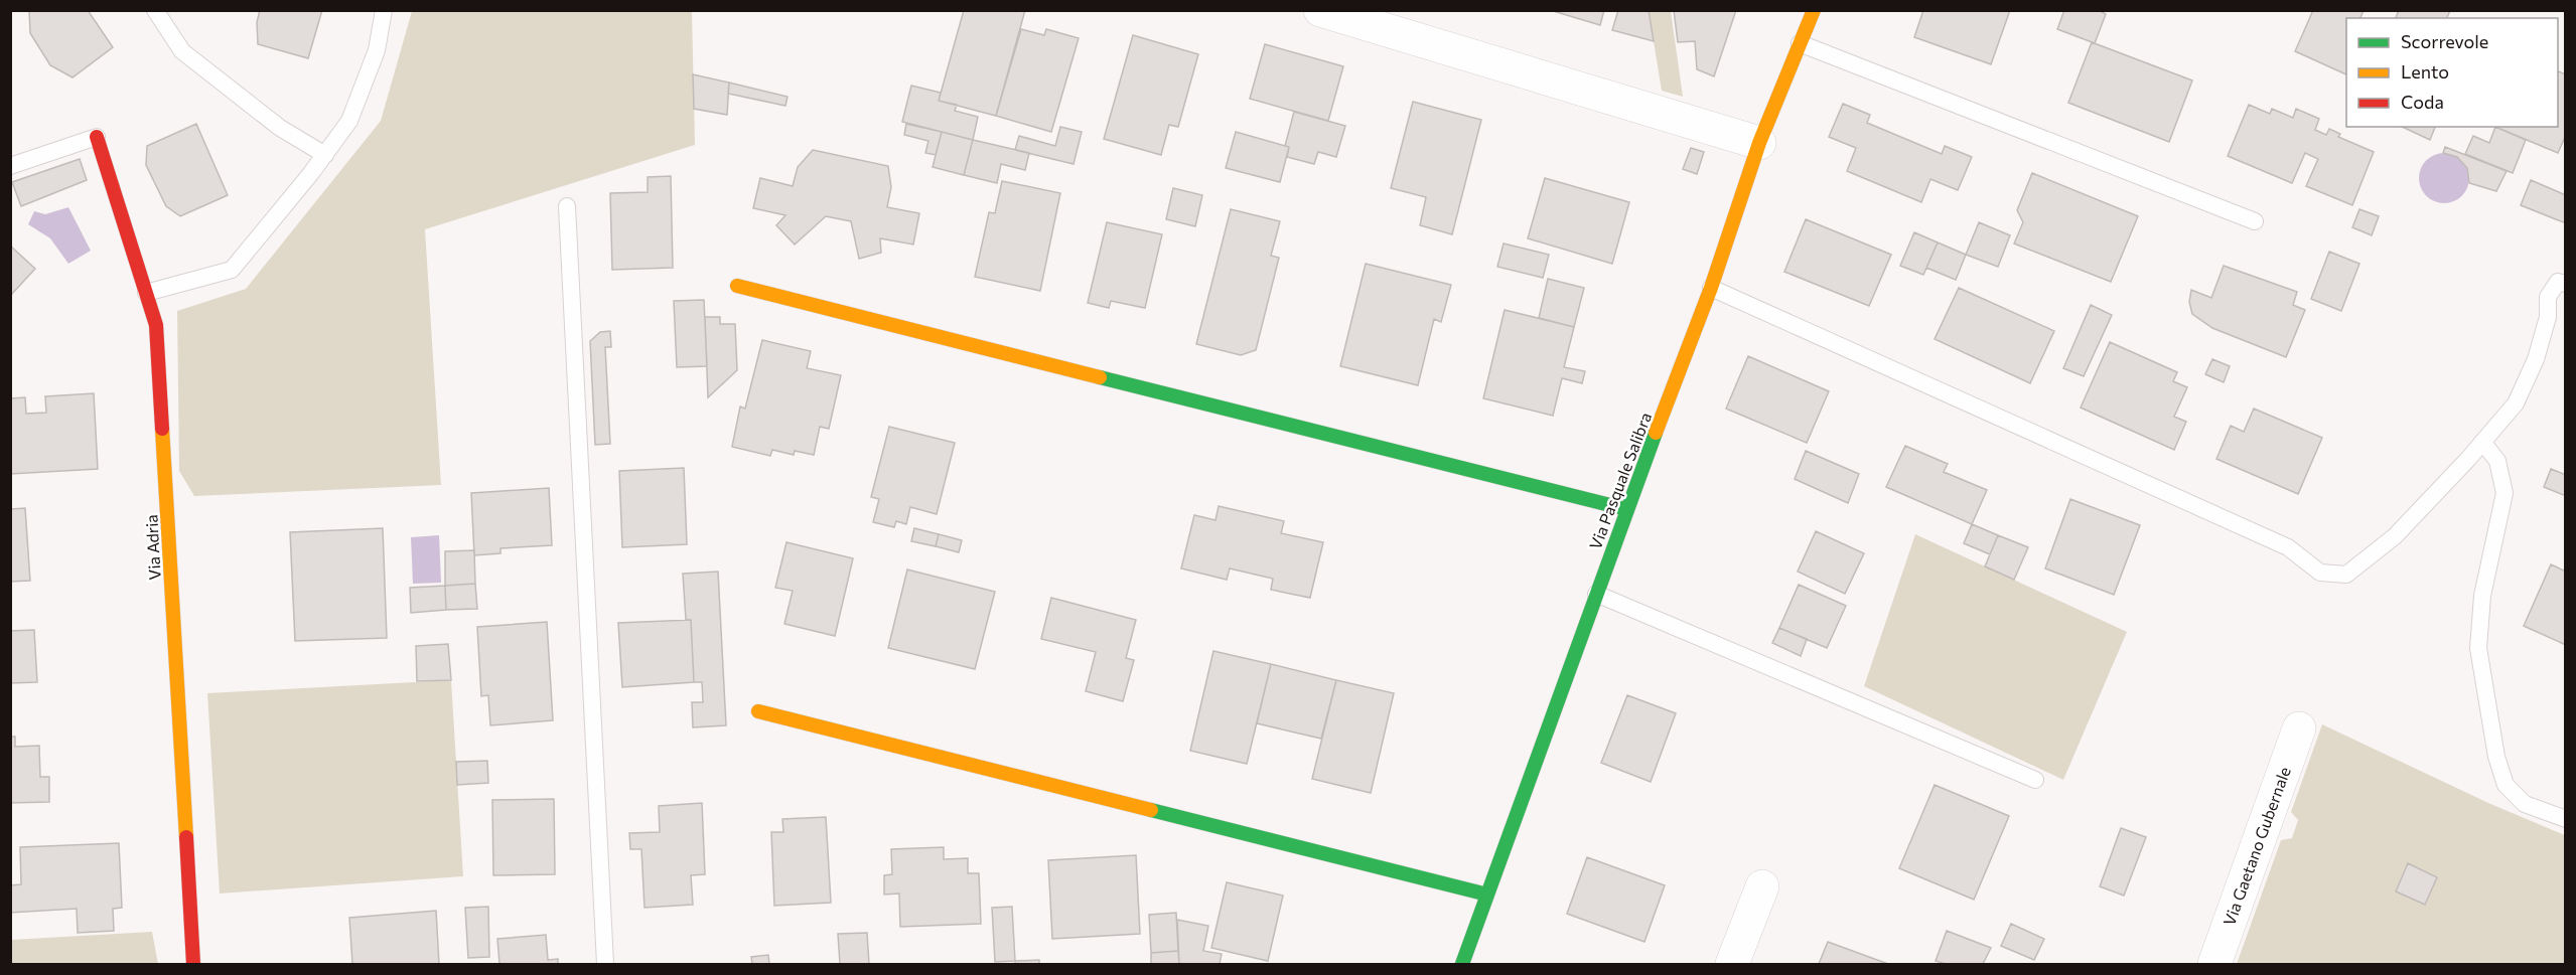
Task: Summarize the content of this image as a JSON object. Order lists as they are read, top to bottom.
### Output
{
  "streets": {
    "street": ["Via Pasquale Salibra", "Via Adria", "Via Gaetano Gubernale"]
  },
  "legend": ["Scorrevole", "Lento", "Coda"]
}
